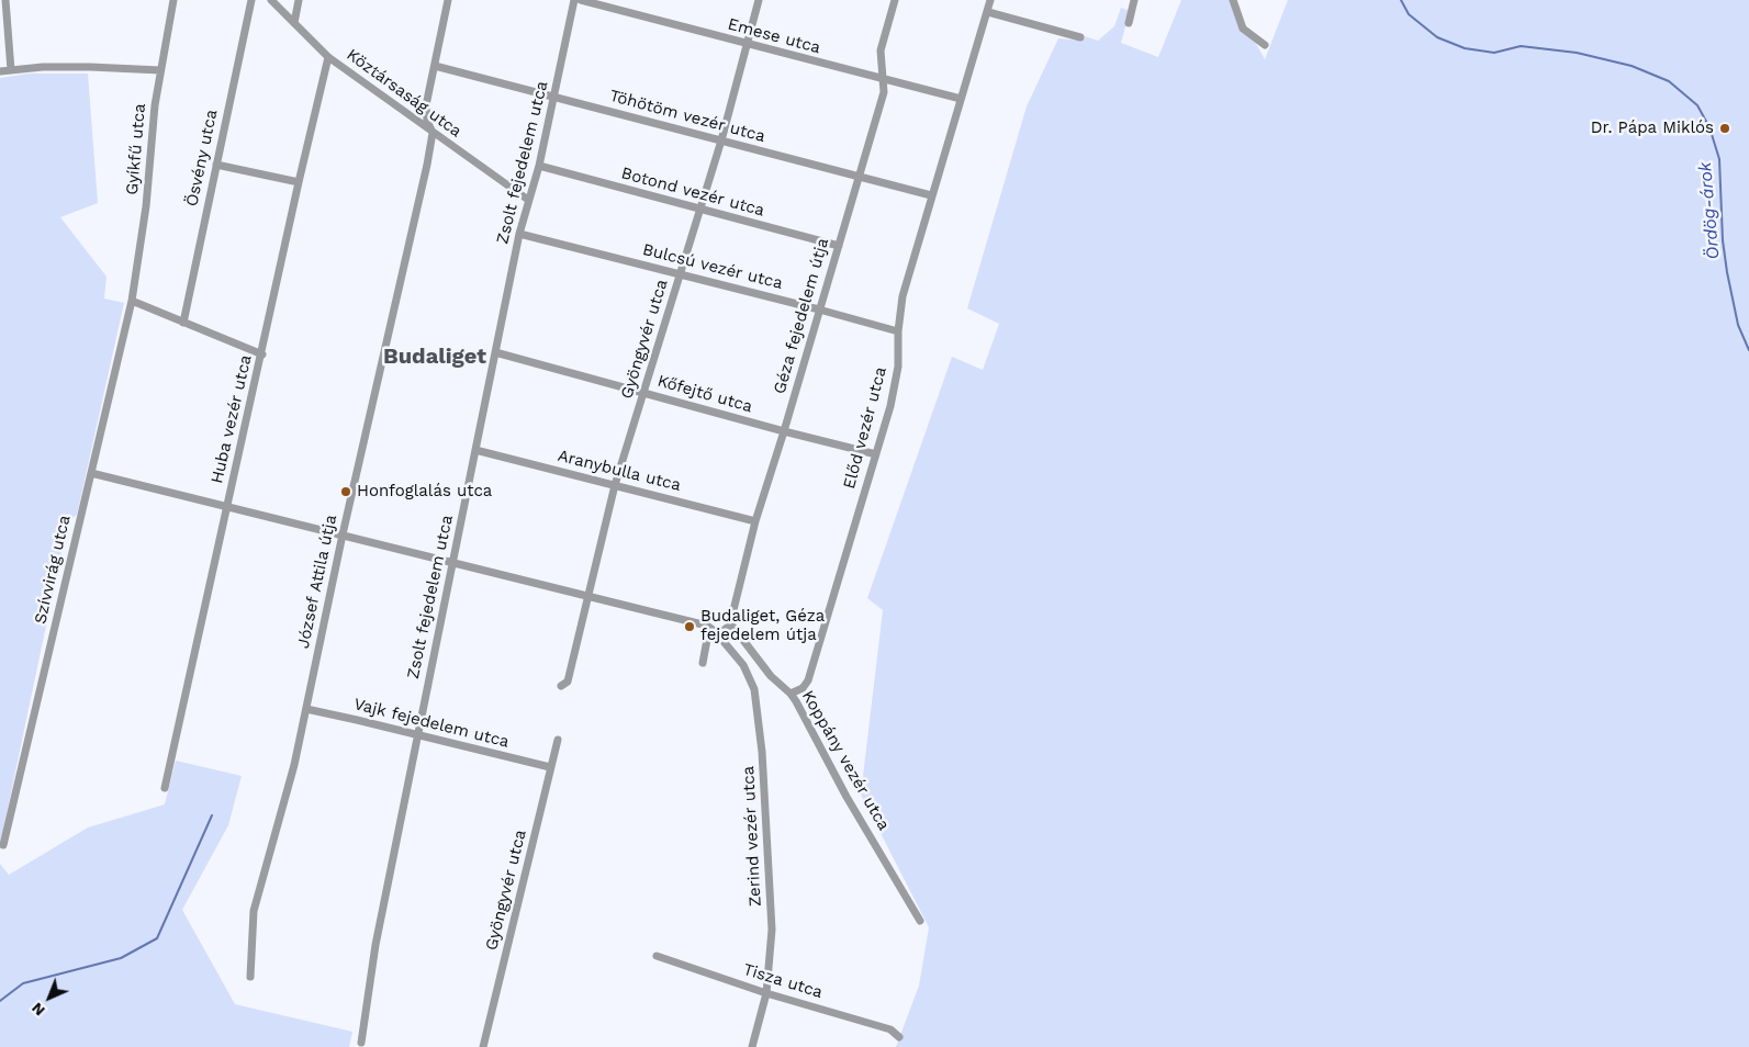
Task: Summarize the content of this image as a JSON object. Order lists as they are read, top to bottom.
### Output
{
  "streets": {
    "street": [
      "Emese utca",
      "Köztársaság utca",
      "Töhötöm vezér utca",
      "Gyíkfű utca",
      "Ösvény utca",
      "Zsolt fejedelem utca",
      "Botond vezér utca",
      "Bulcsú vezér utca",
      "Géza fejedelem útja",
      "Gyöngyvér utca",
      "Kőfejtő utca",
      "Huba vezér utca",
      "Előd vezér utca",
      "Aranybulla utca",
      "Szívvirág utca",
      "József Attila útja",
      "Vajk fejedelem utca",
      "Koppány vezér utca",
      "Zerind vezér utca",
      "Tisza utca"
    ]
  },
  "crossings": [
    ["Emese utca", "Géza fejedelem útja"],
    ["Emese utca", "Gyöngyvér utca"],
    ["Emese utca", "Előd vezér utca"],
    ["Köztársaság utca", "Zsolt fejedelem utca"],
    ["Köztársaság utca", "Huba vezér utca"],
    ["Köztársaság utca", "József Attila útja"],
    ["Töhötöm vezér utca", "Zsolt fejedelem utca"],
    ["Töhötöm vezér utca", "Géza fejedelem útja"],
    ["Töhötöm vezér utca", "Gyöngyvér utca"],
    ["Töhötöm vezér utca", "Előd vezér utca"],
    ["Töhötöm vezér utca", "József Attila útja"],
    ["Gyíkfű utca", "Szívvirág utca"],
    ["Zsolt fejedelem utca", "Botond vezér utca"],
    ["Zsolt fejedelem utca", "Bulcsú vezér utca"],
    ["Zsolt fejedelem utca", "Kőfejtő utca"],
    ["Zsolt fejedelem utca", "Aranybulla utca"],
    ["Zsolt fejedelem utca", "Vajk fejedelem utca"],
    ["Botond vezér utca", "Géza fejedelem útja"],
    ["Botond vezér utca", "Gyöngyvér utca"],
    ["Bulcsú vezér utca", "Géza fejedelem útja"],
    ["Bulcsú vezér utca", "Gyöngyvér utca"],
    ["Bulcsú vezér utca", "Előd vezér utca"],
    ["Géza fejedelem útja", "Kőfejtő utca"],
    ["Géza fejedelem útja", "Aranybulla utca"],
    ["Géza fejedelem útja", "Koppány vezér utca"],
    ["Gyöngyvér utca", "Kőfejtő utca"],
    ["Gyöngyvér utca", "Aranybulla utca"],
    ["Gyöngyvér utca", "Vajk fejedelem utca"],
    ["Kőfejtő utca", "Előd vezér utca"],
    ["Előd vezér utca", "Koppány vezér utca"],
    ["József Attila útja", "Vajk fejedelem utca"],
    ["Zerind vezér utca", "Tisza utca"]
  ],
  "districts": ["Budaliget"],
  "water": ["Ördög-árok"],
  "places": ["Dr. Pápa Miklós", "Honfoglalás utca", "Budaliget, Géza fejedelem útja"],
  "north": "bottom left"
}
